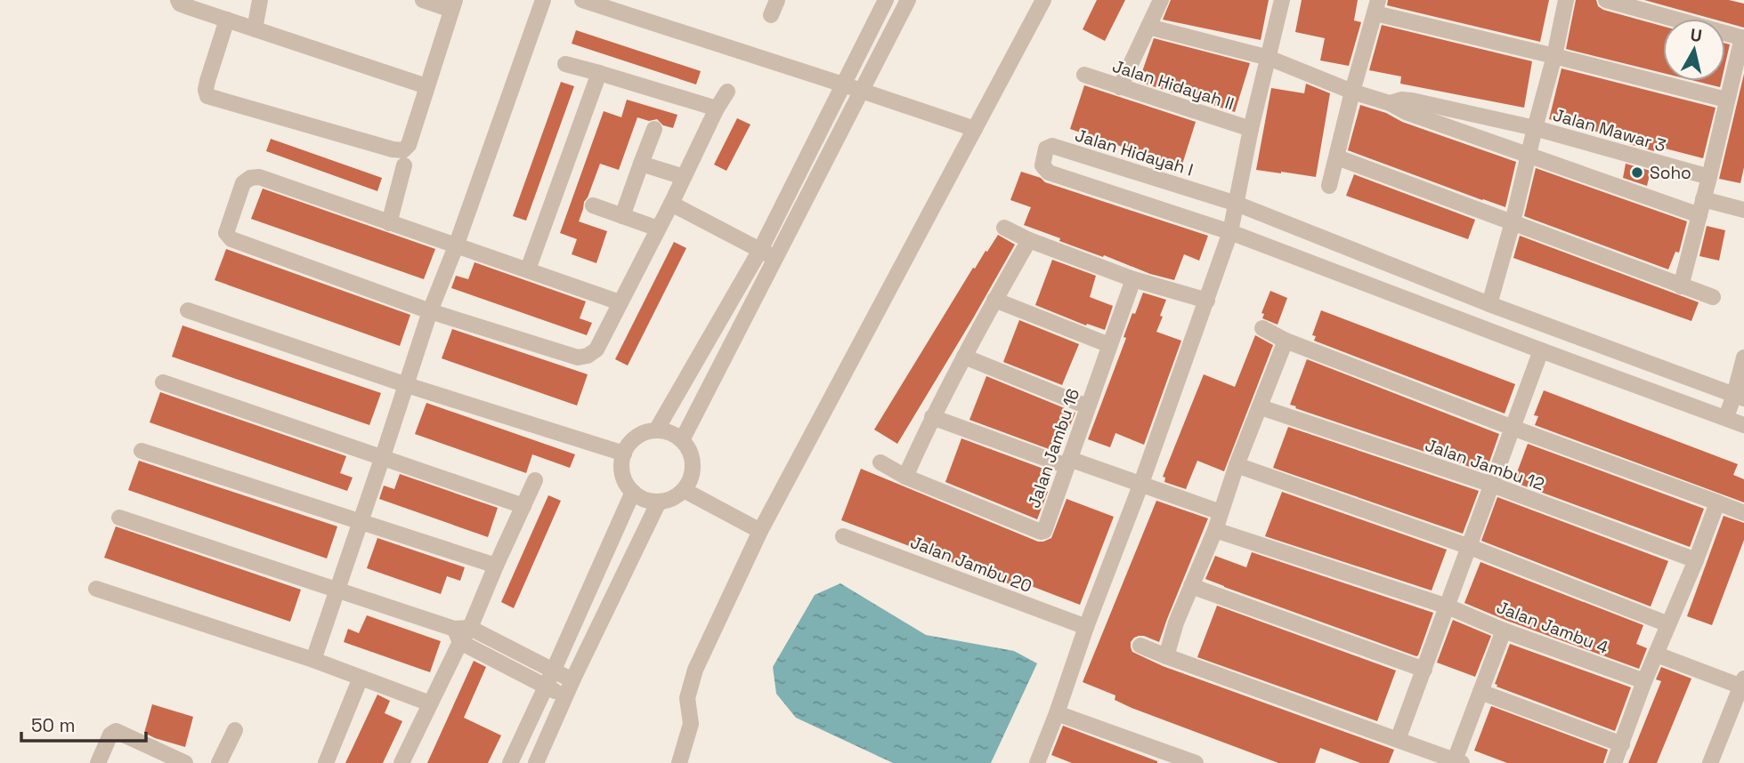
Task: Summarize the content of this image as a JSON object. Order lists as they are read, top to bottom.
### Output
{
  "streets": {
    "street": [
      "Jalan Hidayah II",
      "Jalan Mawar 3",
      "Jalan Hidayah I",
      "Jalan Jambu 16",
      "Jalan Jambu 12",
      "Jalan Jambu 20",
      "Jalan Jambu 4"
    ]
  },
  "places": ["Soho"],
  "scale_bar": "50 m",
  "north": "top"
}
